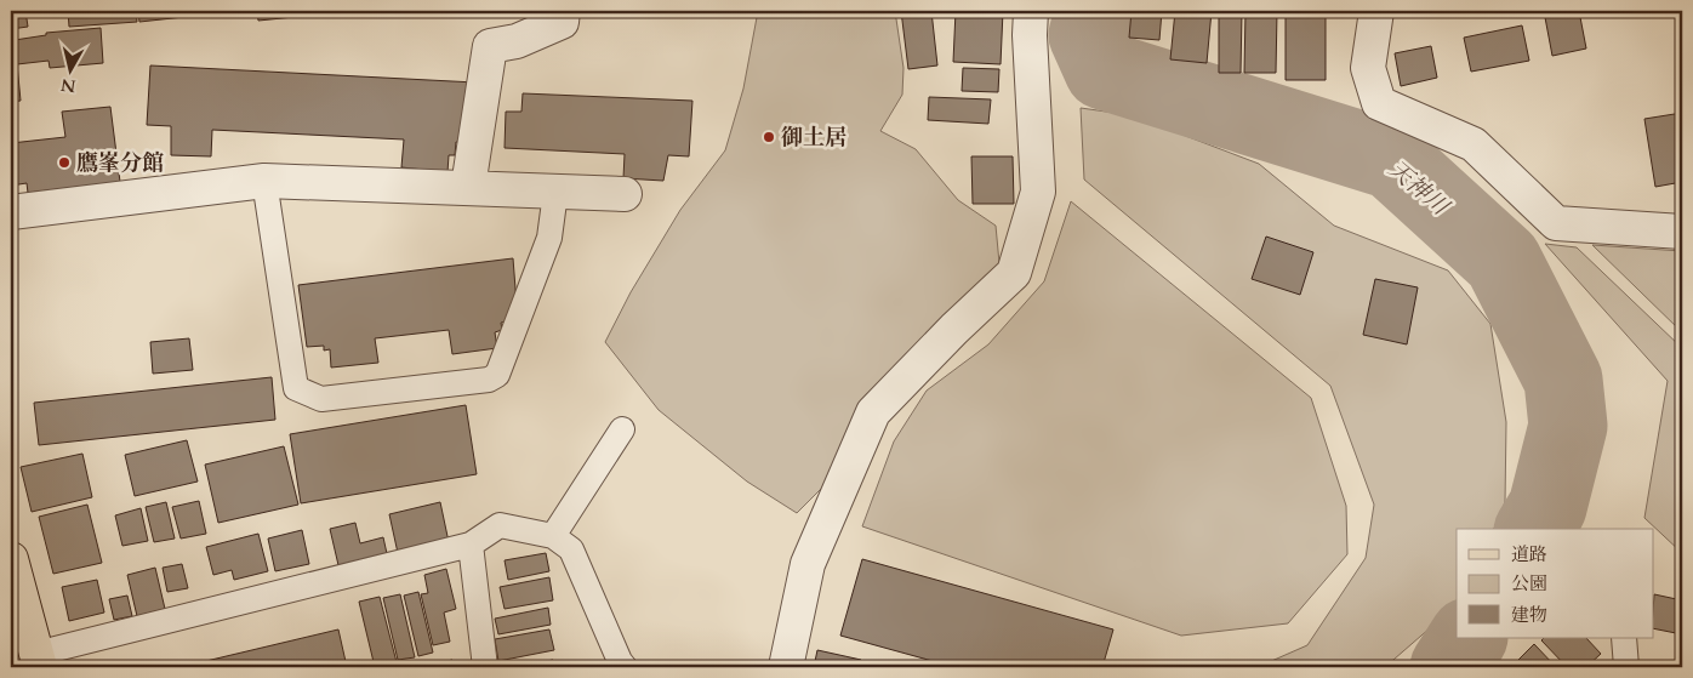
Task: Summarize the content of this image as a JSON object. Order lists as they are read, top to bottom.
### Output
{
  "water": ["天神川"],
  "places": ["御土居", "鷹峯分館"],
  "legend": ["道路", "公園", "建物"],
  "north": "bottom"
}
